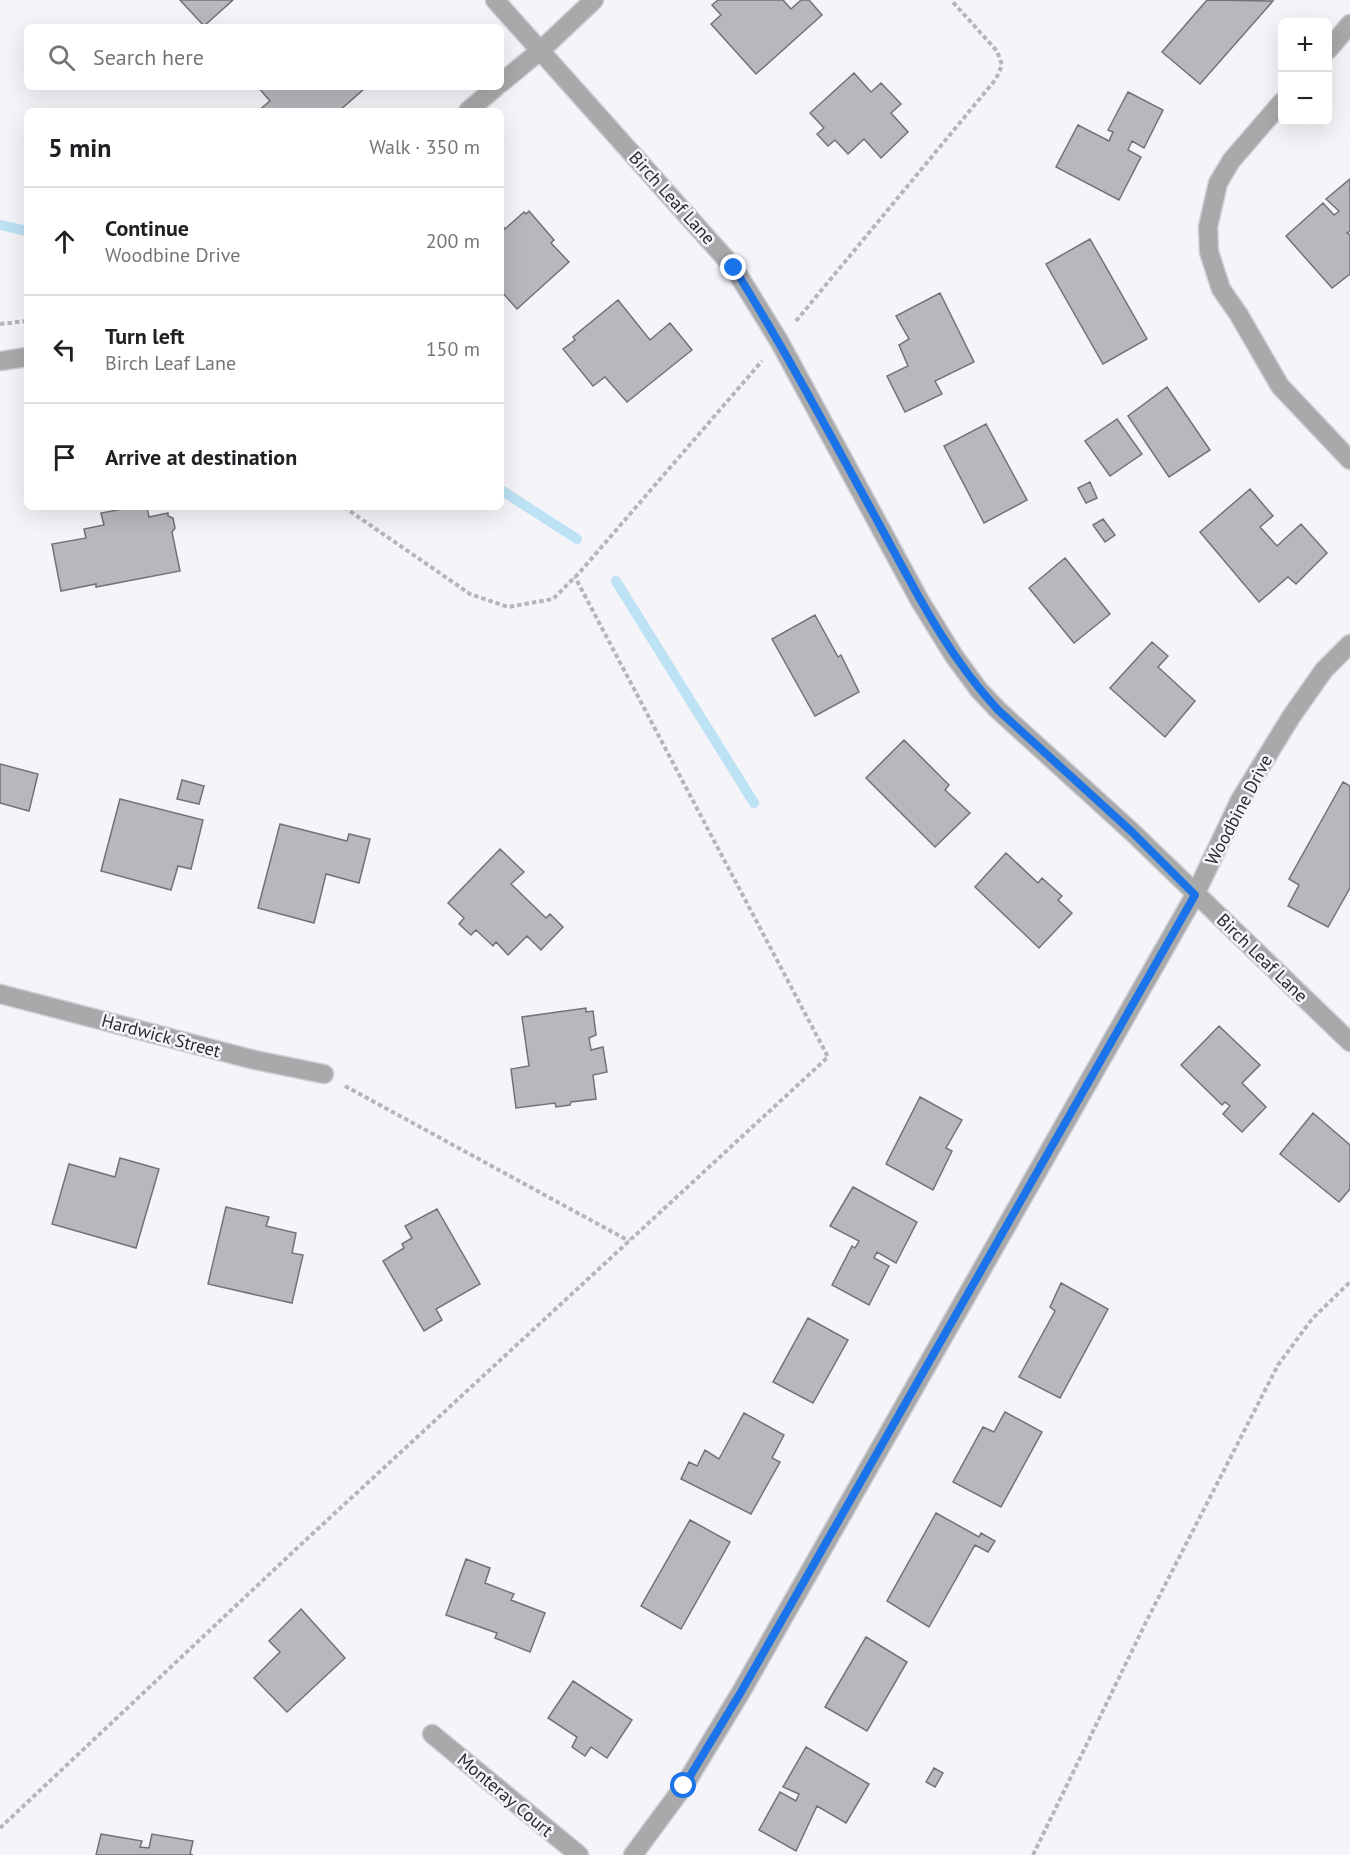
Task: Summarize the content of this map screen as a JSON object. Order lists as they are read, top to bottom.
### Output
{
  "streets": {
    "street": [
      "Birch Leaf Lane",
      "Woodbine Drive",
      "Hardwick Street",
      "Monteray Court"
    ]
  },
  "crossings": [
    ["Birch Leaf Lane", "Woodbine Drive"]
  ],
  "page": {
    "map_buttons": ["+", "−"],
    "search": "Search here",
    "heading": ["5 min", "Walk · 350 m"],
    "list": [
      ["Continue", "Woodbine Drive", "200 m"],
      ["Turn left", "Birch Leaf Lane", "150 m"],
      "Arrive at destination"
    ]
  }
}
